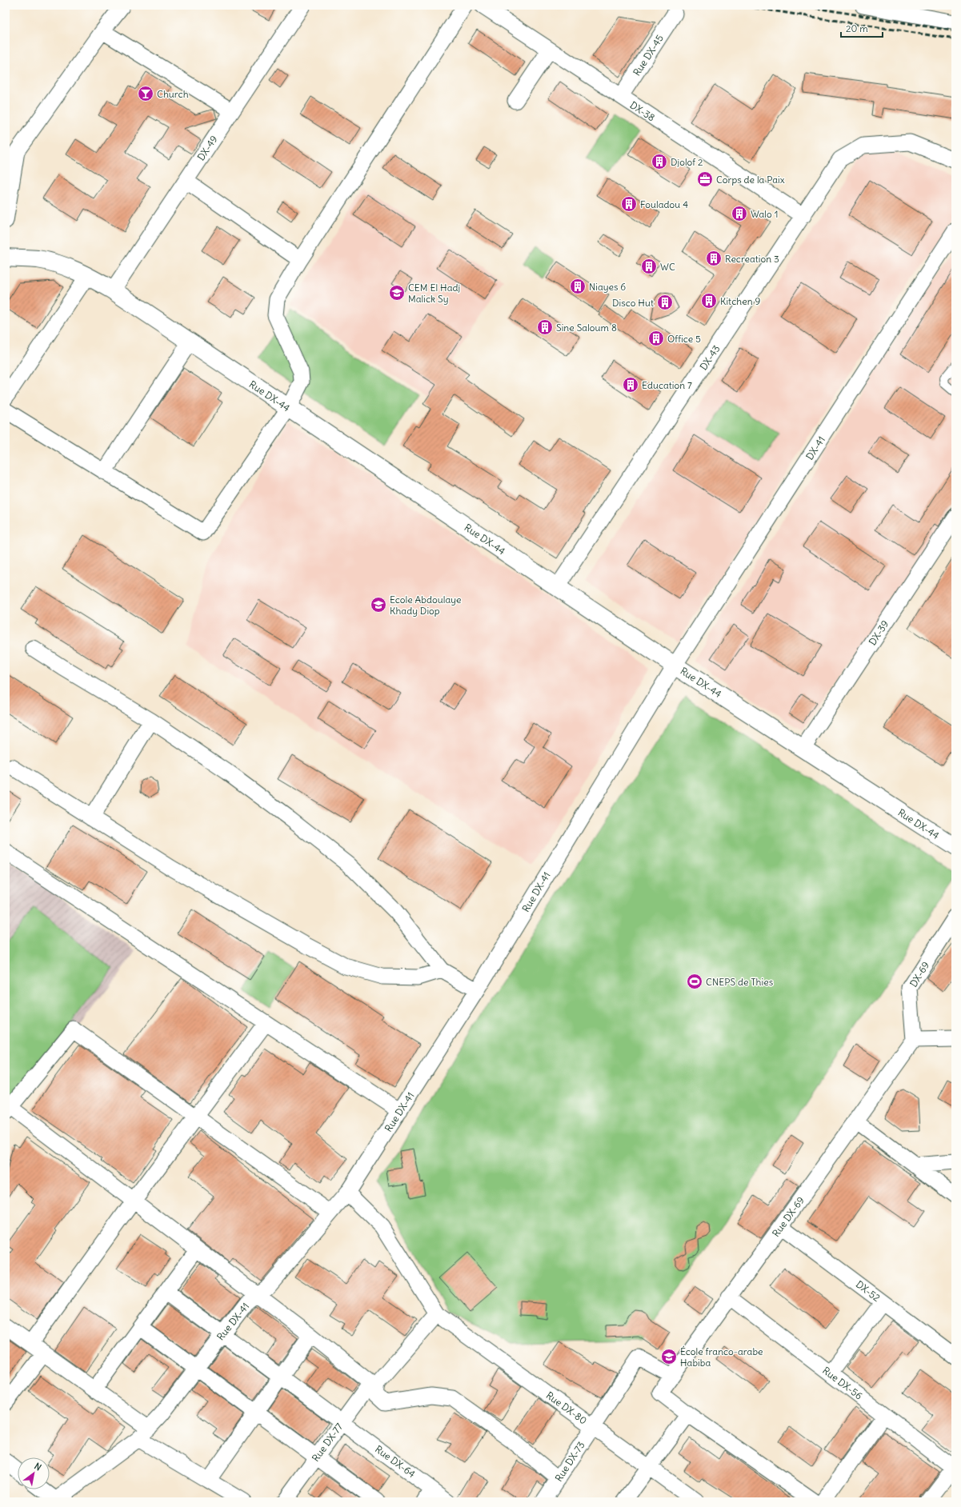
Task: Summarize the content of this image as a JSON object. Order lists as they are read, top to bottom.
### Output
{
  "streets": {
    "street": [
      "Rue DX-45",
      "DX-38",
      "DX-49",
      "DX-43",
      "Rue DX-44",
      "DX-41",
      "DX-39",
      "Rue DX-41",
      "DX-69",
      "Rue DX-69",
      "DX-52",
      "Rue DX-56",
      "Rue DX-80",
      "Rue DX-77",
      "Rue DX-64",
      "Rue DX-73"
    ]
  },
  "crossings": [
    ["Rue DX-45", "DX-38"],
    ["DX-38", "DX-43"],
    ["DX-49", "Rue DX-44"],
    ["DX-43", "Rue DX-44"],
    ["Rue DX-44", "DX-41"],
    ["Rue DX-44", "DX-39"],
    ["Rue DX-44", "Rue DX-41"],
    ["DX-41", "Rue DX-41"],
    ["Rue DX-41", "Rue DX-64"],
    ["DX-69", "Rue DX-69"],
    ["Rue DX-69", "DX-52"],
    ["Rue DX-69", "Rue DX-56"],
    ["Rue DX-69", "Rue DX-73"],
    ["Rue DX-80", "Rue DX-77"],
    ["Rue DX-80", "Rue DX-73"],
    ["Rue DX-77", "Rue DX-64"]
  ],
  "places": {
    "bar": ["Church"],
    "building": [
      "Djolof 2",
      "Fouladou 4",
      "Walo 1",
      "Recreation 3",
      "WC",
      "Niayes 6",
      "Kitchen 9",
      "Disco Hut",
      "Sine Saloum 8",
      "Office 5",
      "Education 7"
    ],
    "office": ["Corps de la Paix"],
    "school or university": ["CEM El Hadj Malick Sy", "Ecole Abdoulaye Khady Diop", "École franco-arabe Habiba"],
    "sports": ["CNEPS de Thies"]
  },
  "scale_bar": "20 m",
  "north": "top right"
}
